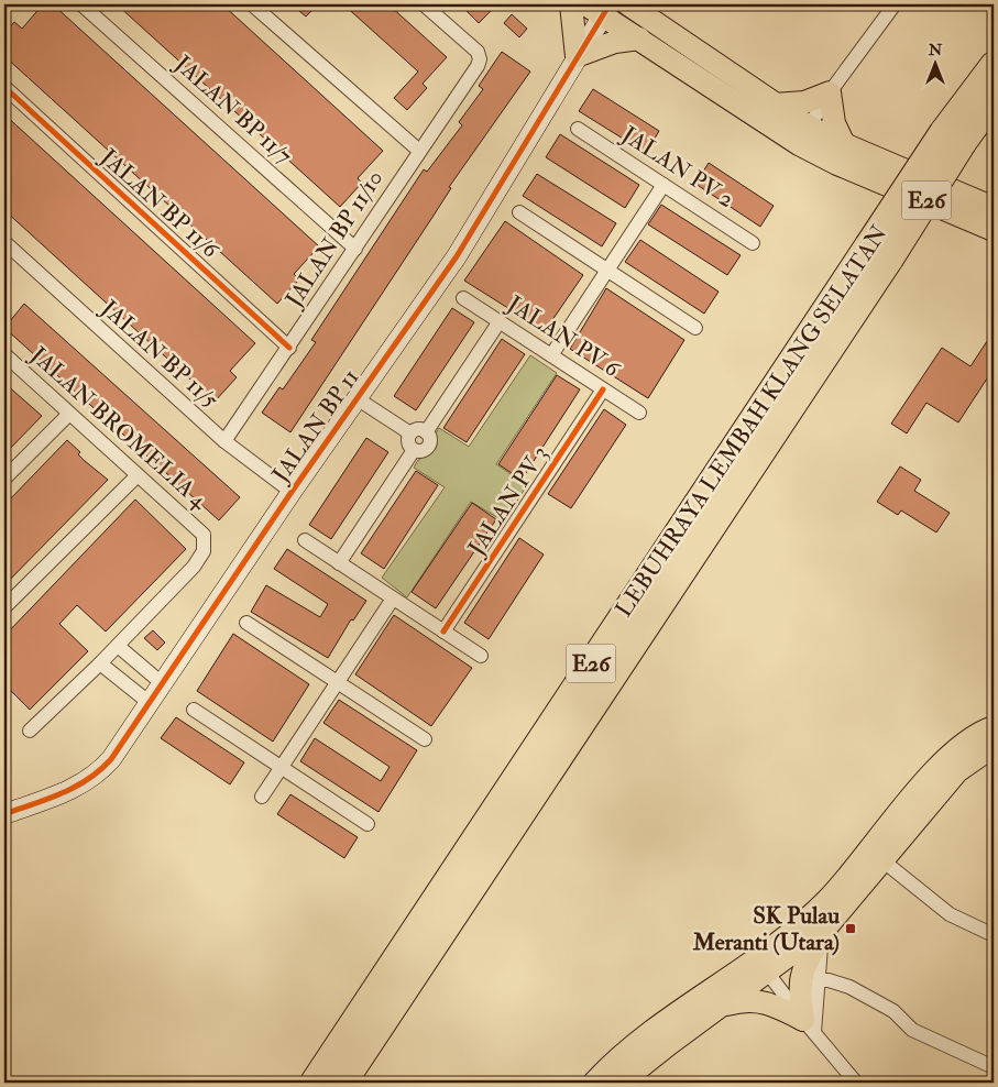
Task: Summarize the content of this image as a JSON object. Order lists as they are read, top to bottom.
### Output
{
  "streets": {
    "highway": ["E26", "LEBUHRAYA LEMBAH KLANG SELATAN"],
    "street": [
      "JALAN BP 11/7",
      "JALAN PV 2",
      "JALAN BP 11/6",
      "JALAN BP 11/10",
      "JALAN PV 6",
      "JALAN BP 11/5",
      "JALAN BP 11",
      "JALAN BROMELIA 4",
      "JALAN PV 3"
    ]
  },
  "crossings": [
    ["JALAN BP 11/7", "JALAN BP 11/10"],
    ["JALAN BP 11/6", "JALAN BP 11/10"],
    ["JALAN BP 11/10", "JALAN BP 11/5"],
    ["JALAN PV 6", "JALAN PV 3"],
    ["JALAN BP 11/5", "JALAN BP 11"]
  ],
  "places": {
    "transit": ["SK Pulau Meranti (Utara)"]
  },
  "north": "top"
}
